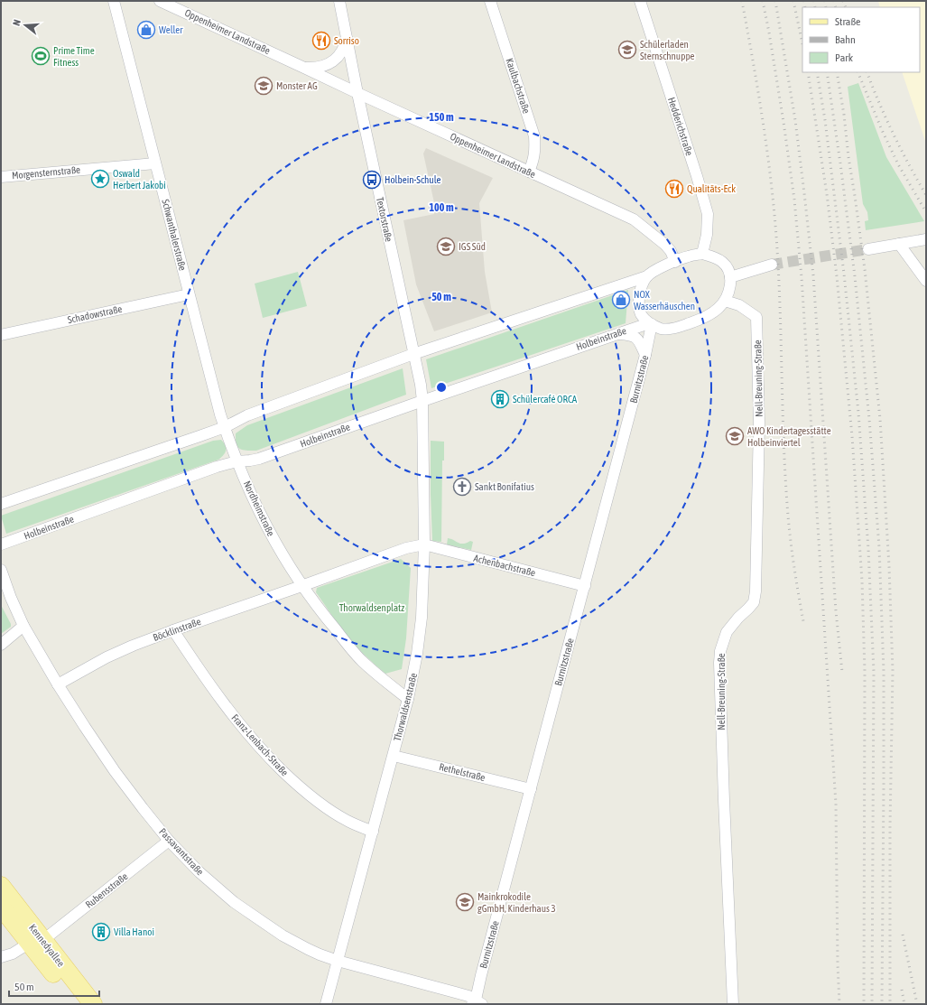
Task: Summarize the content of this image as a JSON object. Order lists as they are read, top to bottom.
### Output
{
  "streets": {
    "main road": ["Kennedyallee"],
    "street": [
      "Oppenheimer Landstraße",
      "Kaulbachstraße",
      "Hedderichstraße",
      "Morgensternstraße",
      "Textorstraße",
      "Schwanthalerstraße",
      "Schadowstraße",
      "Holbeinstraße",
      "Nell-Breuning-Straße",
      "Burnitzstraße",
      "Nordheimstraße",
      "Achenbachstraße",
      "Böcklinstraße",
      "Thorwaldsenstraße",
      "Franz-Lenbach-Straße",
      "Rethelstraße",
      "Passavantstraße",
      "Rubensstraße"
    ]
  },
  "crossings": [
    ["Oppenheimer Landstraße", "Kaulbachstraße"],
    ["Oppenheimer Landstraße", "Hedderichstraße"],
    ["Oppenheimer Landstraße", "Textorstraße"],
    ["Oppenheimer Landstraße", "Holbeinstraße"],
    ["Oppenheimer Landstraße", "Nell-Breuning-Straße"],
    ["Oppenheimer Landstraße", "Burnitzstraße"],
    ["Hedderichstraße", "Holbeinstraße"],
    ["Hedderichstraße", "Nell-Breuning-Straße"],
    ["Hedderichstraße", "Burnitzstraße"],
    ["Morgensternstraße", "Schwanthalerstraße"],
    ["Textorstraße", "Holbeinstraße"],
    ["Textorstraße", "Thorwaldsenstraße"],
    ["Schwanthalerstraße", "Schadowstraße"],
    ["Schwanthalerstraße", "Nordheimstraße"],
    ["Holbeinstraße", "Nell-Breuning-Straße"],
    ["Holbeinstraße", "Burnitzstraße"],
    ["Holbeinstraße", "Nordheimstraße"],
    ["Holbeinstraße", "Thorwaldsenstraße"],
    ["Nell-Breuning-Straße", "Burnitzstraße"],
    ["Burnitzstraße", "Achenbachstraße"],
    ["Burnitzstraße", "Rethelstraße"],
    ["Burnitzstraße", "Passavantstraße"],
    ["Nordheimstraße", "Böcklinstraße"],
    ["Achenbachstraße", "Thorwaldsenstraße"],
    ["Böcklinstraße", "Franz-Lenbach-Straße"],
    ["Böcklinstraße", "Passavantstraße"],
    ["Thorwaldsenstraße", "Franz-Lenbach-Straße"],
    ["Thorwaldsenstraße", "Rethelstraße"],
    ["Thorwaldsenstraße", "Passavantstraße"],
    ["Passavantstraße", "Rubensstraße"],
    ["Rubensstraße", "Kennedyallee"]
  ],
  "parks": ["Thorwaldsenplatz"],
  "places": {
    "shop": ["Weller", "NOX Wasserhäuschen"],
    "restaurant": ["Sorriso", "Qualitäts-Eck"],
    "school or university": [
      "Schülerladen Sternschnuppe",
      "Monster AG",
      "IGS Süd",
      "AWO Kindertagesstätte Holbeinviertel",
      "Mainkrokodile gGmbH, Kinderhaus 3"
    ],
    "sports": ["Prime Time Fitness"],
    "place": ["Oswald Herbert Jakobi"],
    "bus stop": ["Holbein-Schule"],
    "building": ["Schülercafé ORCA", "Villa Hanoi"],
    "church": ["Sankt Bonifatius"]
  },
  "legend": ["Straße", "Bahn", "Park"],
  "scale_bar": "50 m",
  "north": "left",
  "rings": ["150 m", "100 m", "50 m"]
}
